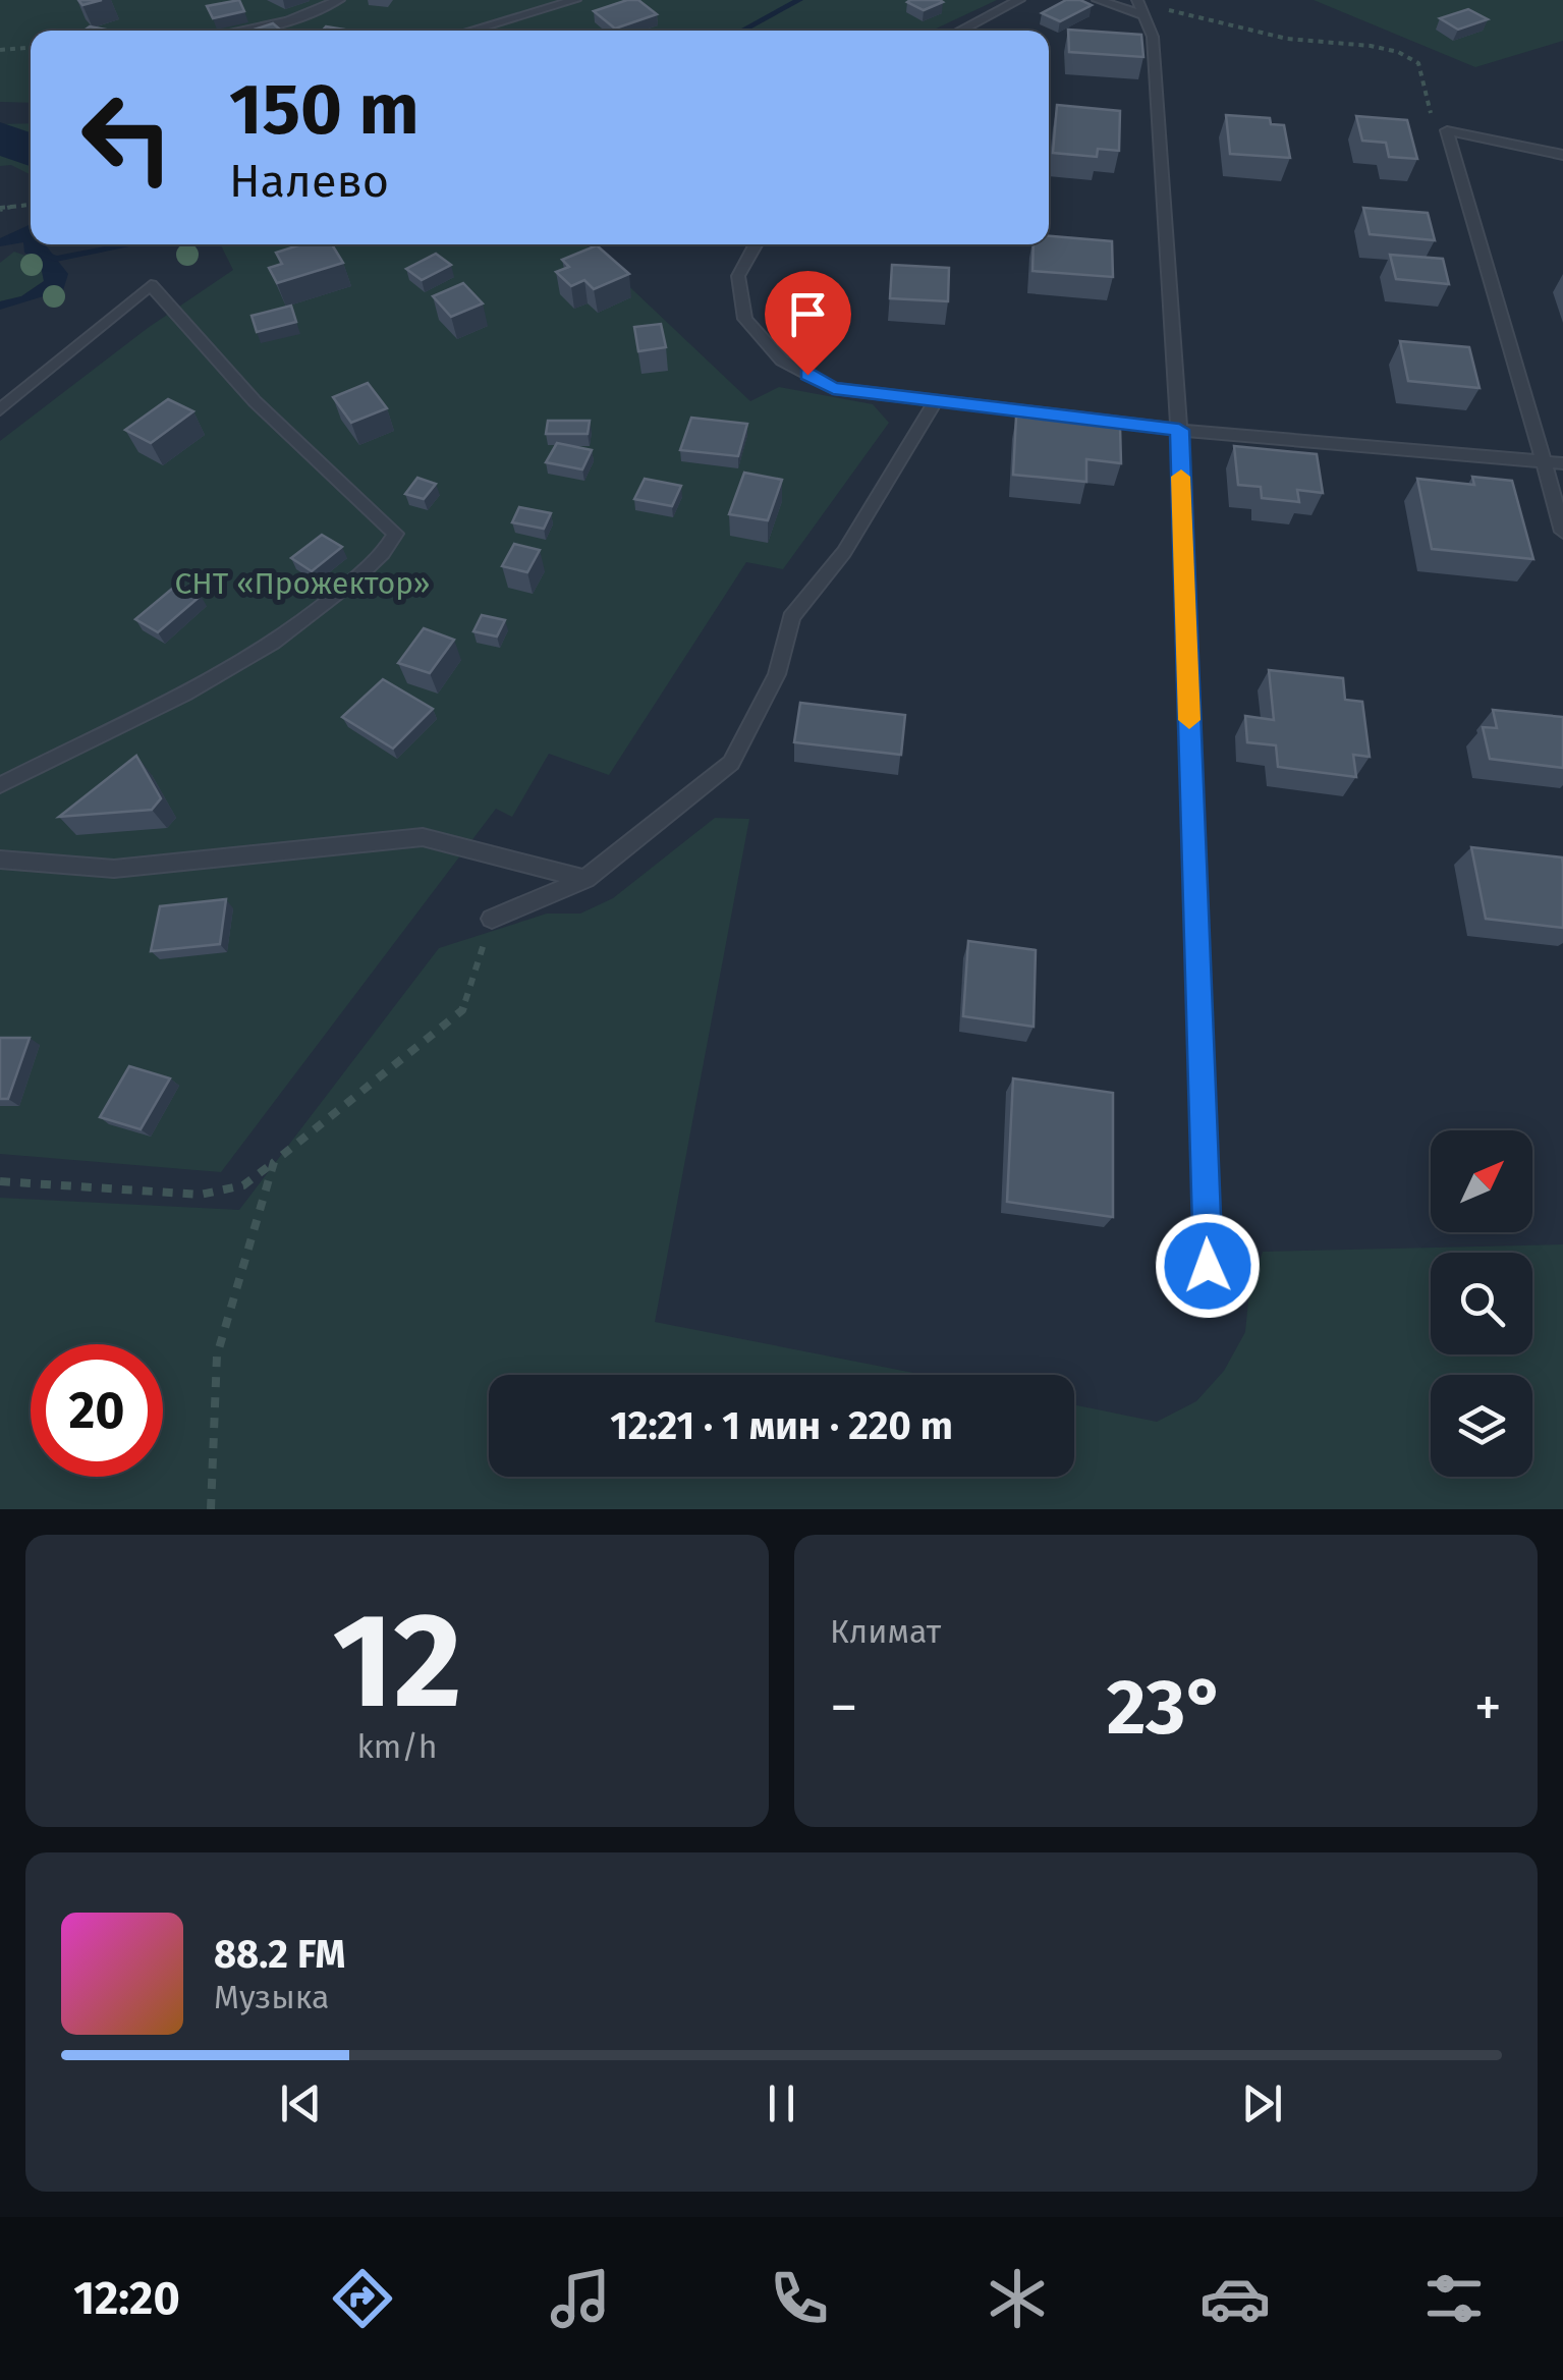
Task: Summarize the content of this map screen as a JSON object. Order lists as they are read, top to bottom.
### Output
{
  "parks": ["СНТ «Прожектор»"],
  "north": "top right",
  "page": {
    "turn": ["150 m", "Налево"],
    "limit": "20",
    "trip": "12:21 · 1 мин · 220 m",
    "tile": [
      ["12", "km/h"],
      "Климат"
    ],
    "heat": ["−", "23°", "+"],
    "song": ["88.2 FM", "Музыка"],
    "tabs": "12:20"
  }
}
